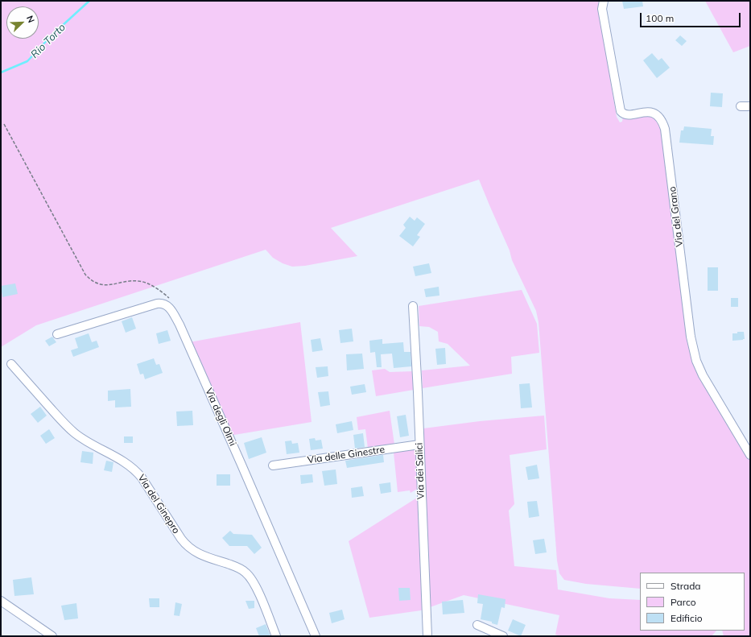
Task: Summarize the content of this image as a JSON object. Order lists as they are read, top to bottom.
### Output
{
  "streets": {
    "street": [
      "Via del Grano",
      "Via degli Olmi",
      "Via delle Ginestre",
      "Via dei Salici",
      "Via del Ginepro"
    ]
  },
  "crossings": [
    ["Via delle Ginestre", "Via dei Salici"]
  ],
  "water": ["Rio Torto"],
  "legend": ["Strada", "Parco", "Edificio"],
  "scale_bar": "100 m",
  "north": "top right"
}
